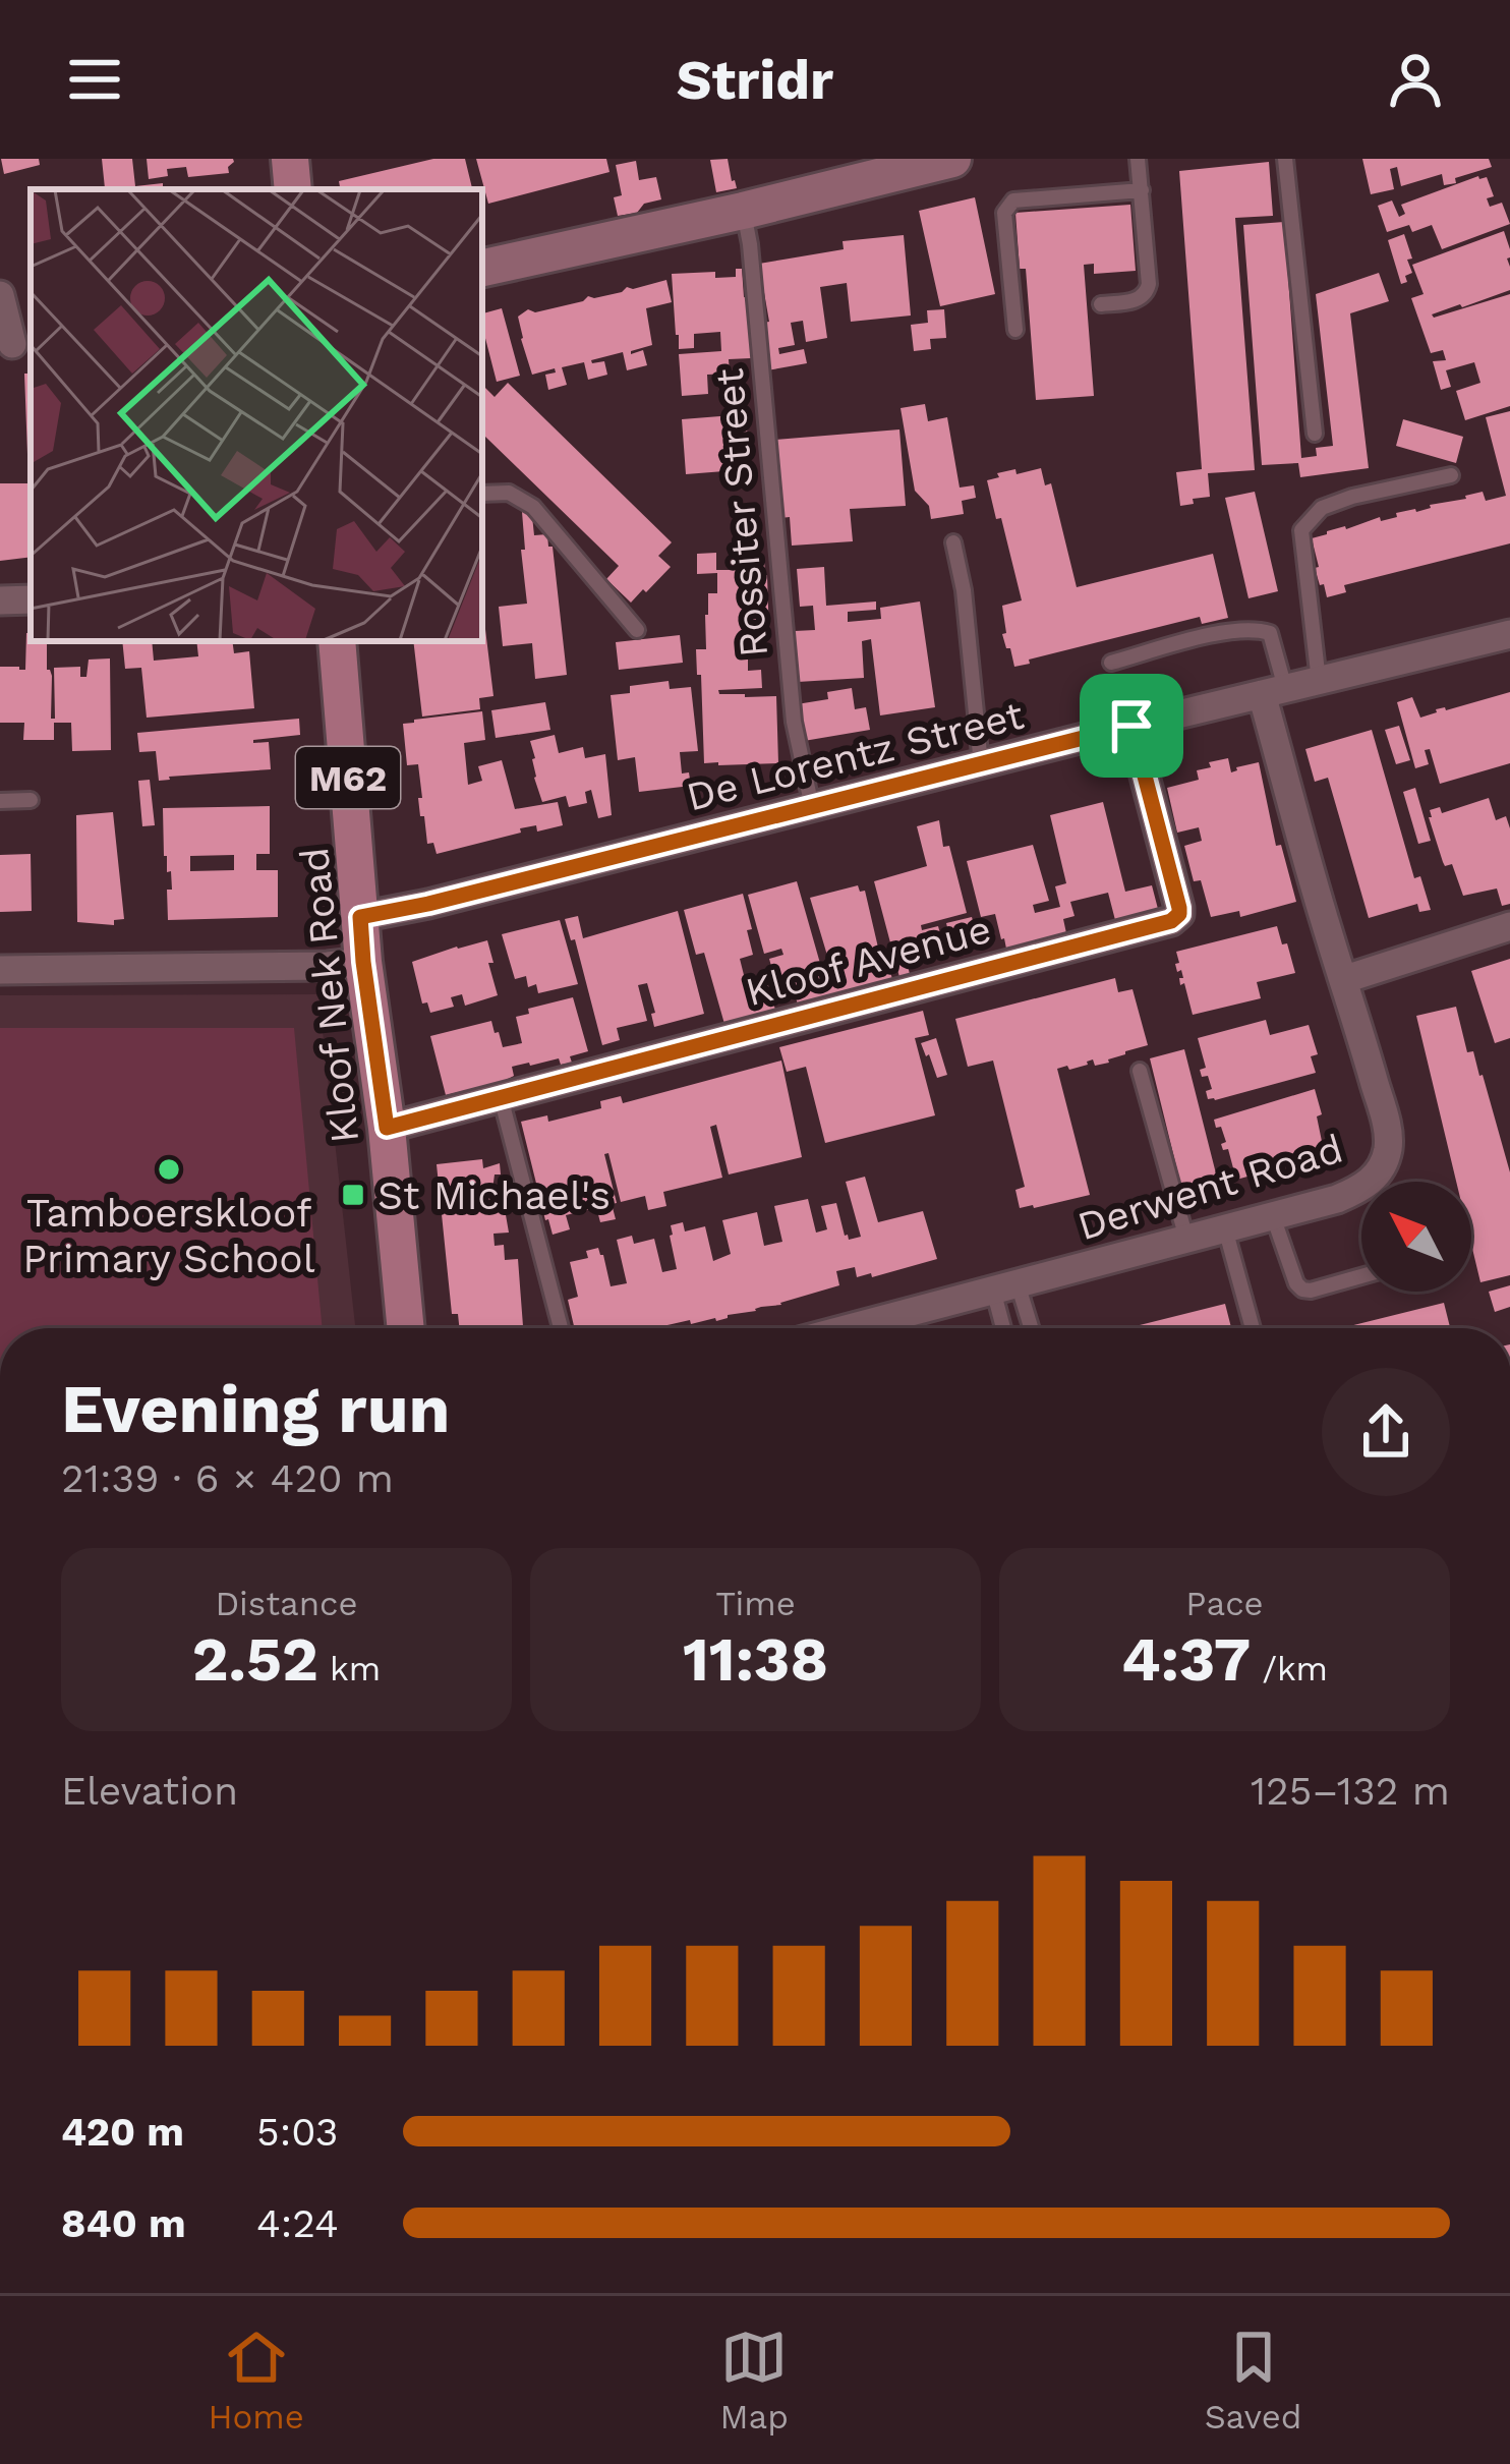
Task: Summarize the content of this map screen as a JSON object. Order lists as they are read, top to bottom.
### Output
{
  "streets": {
    "main road": ["M62", "Kloof Nek Road"],
    "street": ["De Lorentz Street", "Kloof Avenue", "Derwent Road"],
    "lane": ["Rossiter Street"]
  },
  "crossings": [
    ["Rossiter Street", "De Lorentz Street"],
    ["De Lorentz Street", "Kloof Avenue"],
    ["De Lorentz Street", "Kloof Nek Road"],
    ["De Lorentz Street", "Derwent Road"],
    ["Kloof Avenue", "Kloof Nek Road"]
  ],
  "places": {
    "other": ["Tamboerskloof Primary School"],
    "transit": ["St Michael's"]
  },
  "north": "top left",
  "page": {
    "header": "Stridr",
    "heading": ["Evening run", "21:39 · 6 × 420 m"],
    "stats": [
      ["Distance", "2.52 km"],
      ["Time", "11:38"],
      ["Pace", "4:37 /km"]
    ],
    "chart": ["Elevation", "125–132 m"],
    "list": [
      {
        "name": "420 m",
        "note": "5:03"
      },
      {
        "name": "840 m",
        "note": "4:24"
      }
    ],
    "tabs": ["Home", "Map", "Saved"]
  }
}
